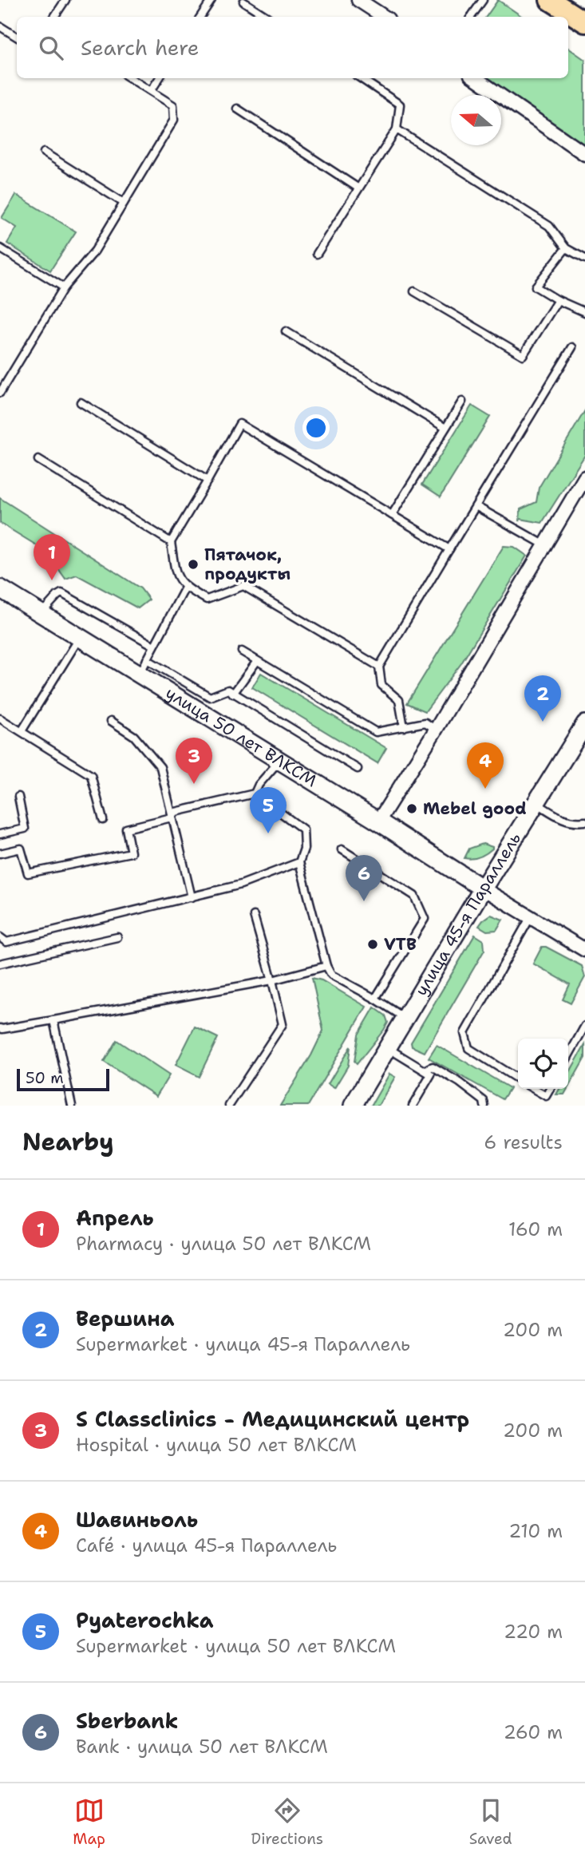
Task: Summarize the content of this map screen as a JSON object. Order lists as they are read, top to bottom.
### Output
{
  "streets": {
    "street": ["улица 50 лет ВЛКСМ", "улица 45-я Параллель"]
  },
  "crossings": [
    ["улица 50 лет ВЛКСМ", "улица 45-я Параллель"]
  ],
  "places": ["Пятачок, продукты", "Mebel good", "VTB"],
  "scale_bar": "50 m",
  "north": "left",
  "page": {
    "search": "Search here",
    "pins": [
      "1",
      "2",
      "3",
      "4",
      "5",
      "6"
    ],
    "scale": "50 m",
    "heading": ["Nearby", "6 results"],
    "list": [
      {
        "mark": "1",
        "name": "Апрель",
        "note": "Pharmacy · улица 50 лет ВЛКСМ",
        "value": "160 m"
      },
      {
        "mark": "2",
        "name": "Вершина",
        "note": "Supermarket · улица 45-я Параллель",
        "value": "200 m"
      },
      {
        "mark": "3",
        "name": "S Classclinics - Медицинский центр",
        "note": "Hospital · улица 50 лет ВЛКСМ",
        "value": "200 m"
      },
      {
        "mark": "4",
        "name": "Шавиньоль",
        "note": "Café · улица 45-я Параллель",
        "value": "210 m"
      },
      {
        "mark": "5",
        "name": "Pyaterochka",
        "note": "Supermarket · улица 50 лет ВЛКСМ",
        "value": "220 m"
      },
      {
        "mark": "6",
        "name": "Sberbank",
        "note": "Bank · улица 50 лет ВЛКСМ",
        "value": "260 m"
      }
    ],
    "nav": ["Map", "Directions", "Saved"]
  }
}
